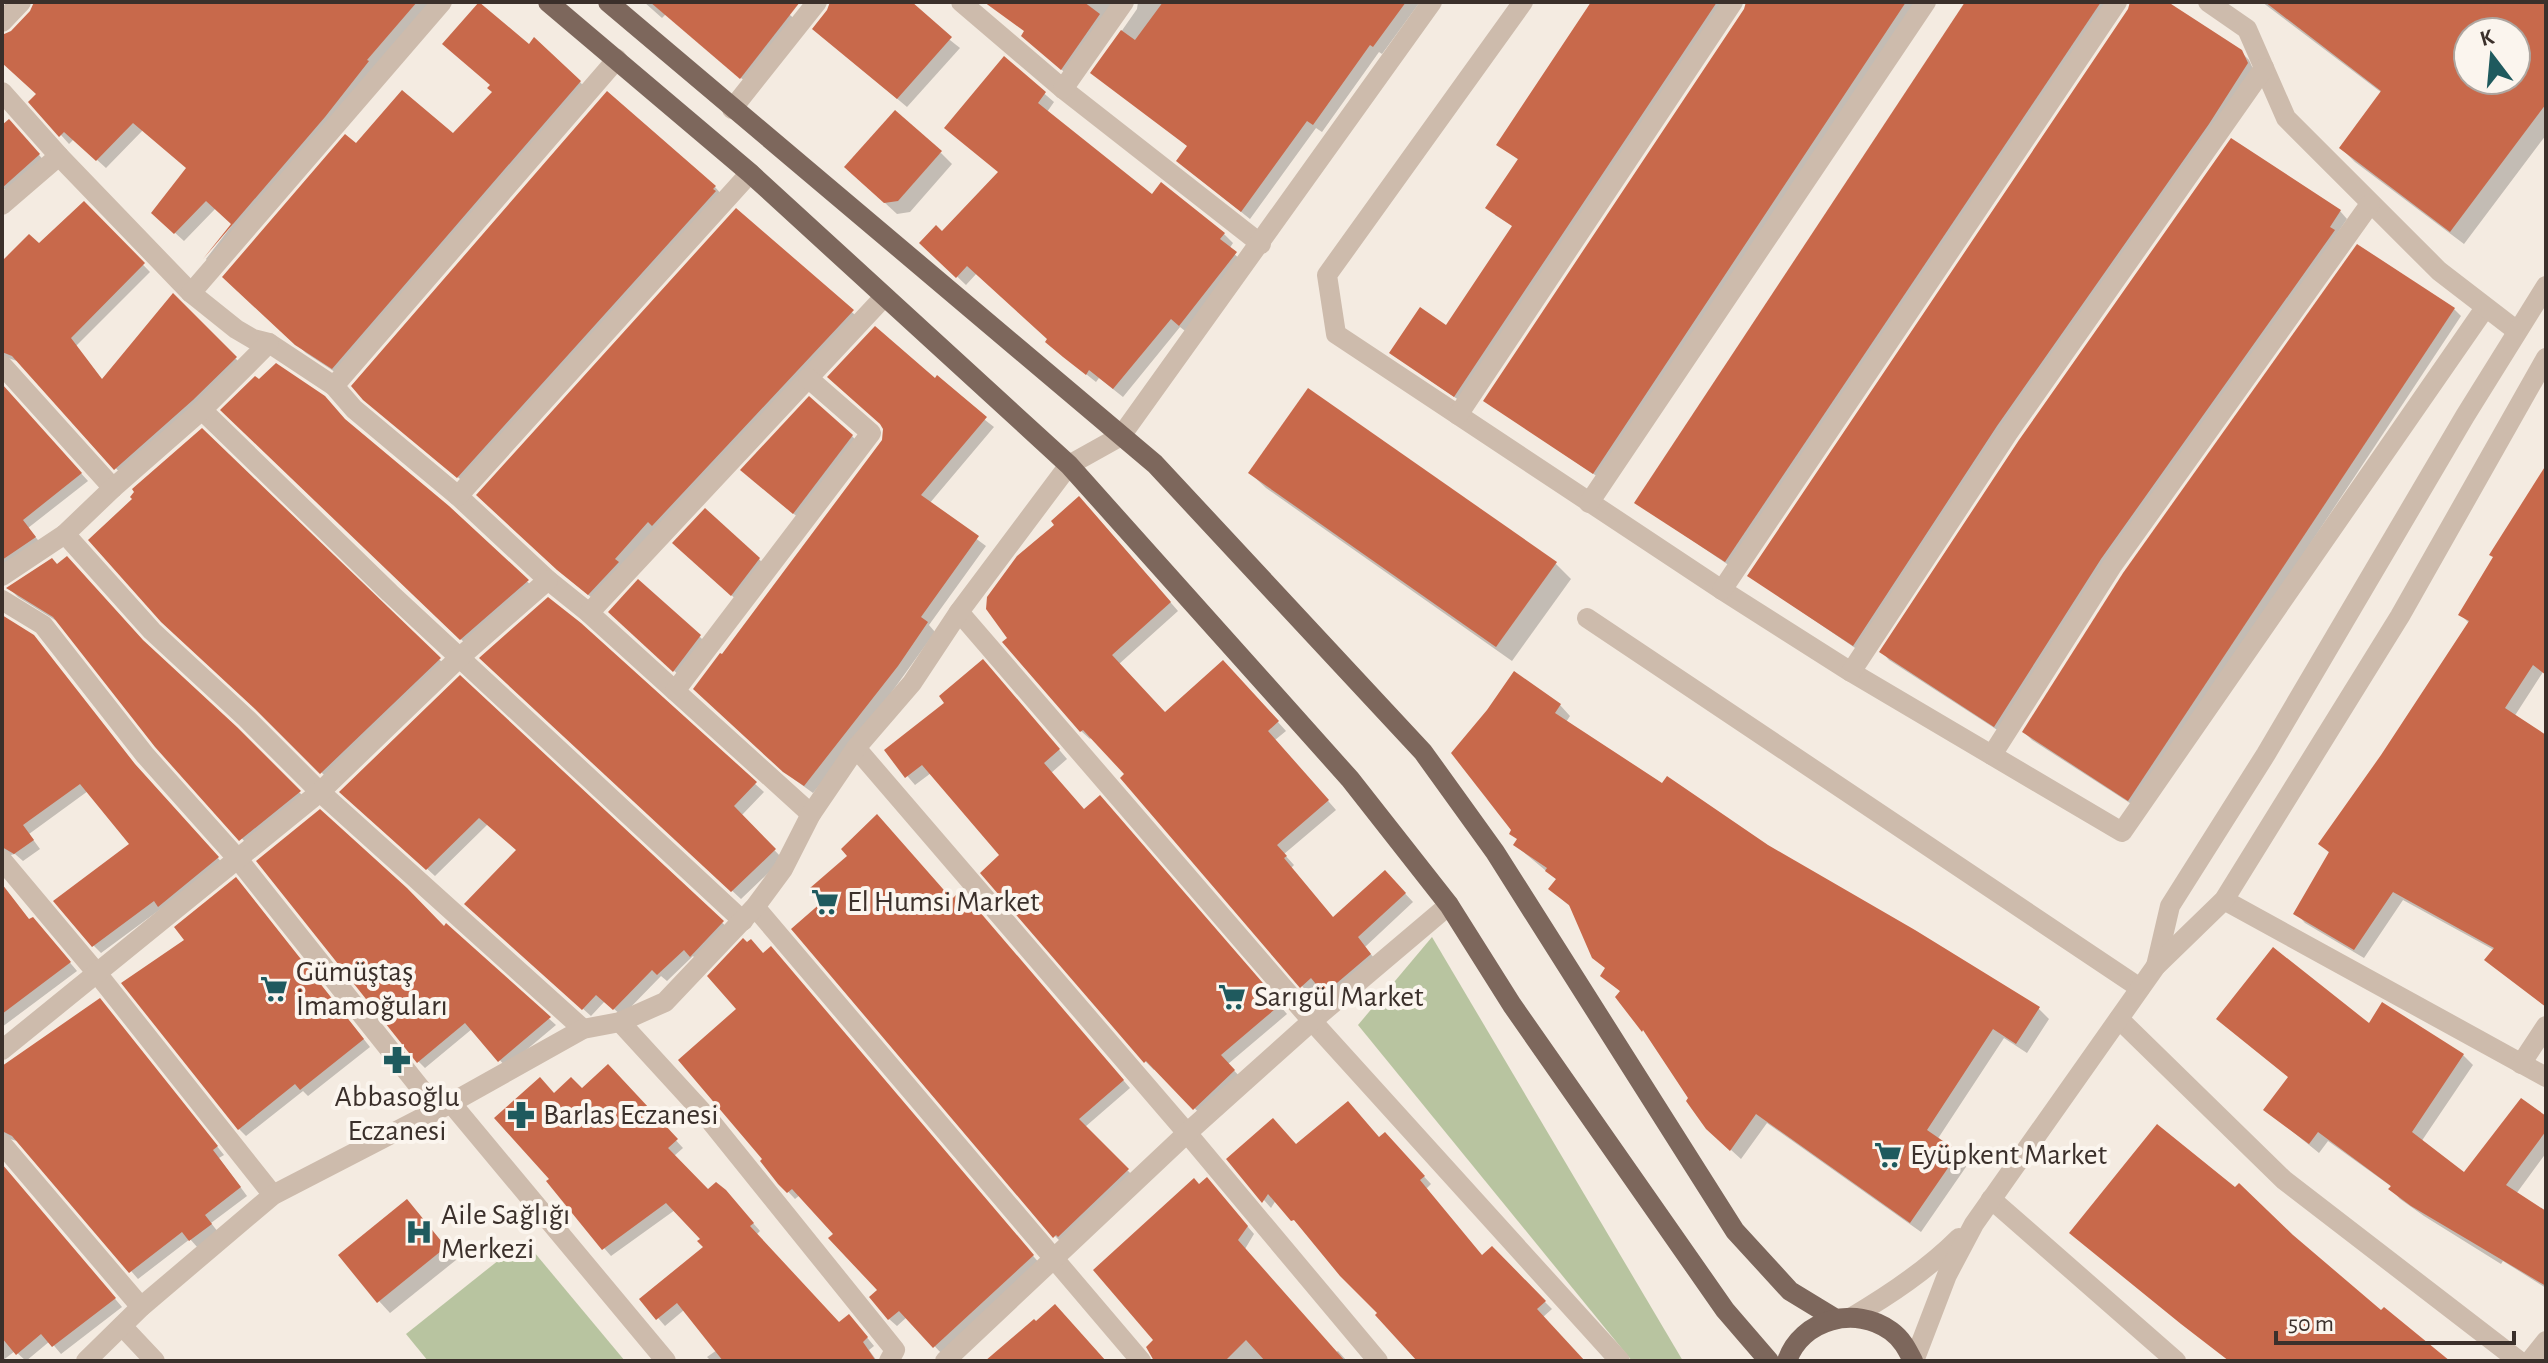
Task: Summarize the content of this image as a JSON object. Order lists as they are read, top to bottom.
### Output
{
  "places": {
    "supermarket": [
      "El Humsi Market",
      "Gümüştaş İmamoğuları",
      "Sarıgül Market",
      "Eyüpkent Market"
    ],
    "pharmacy": ["Abbasoğlu Eczanesi", "Barlas Eczanesi"],
    "hospital": ["Aile Sağlığı Merkezi"]
  },
  "scale_bar": "50 m",
  "north": "top"
}
